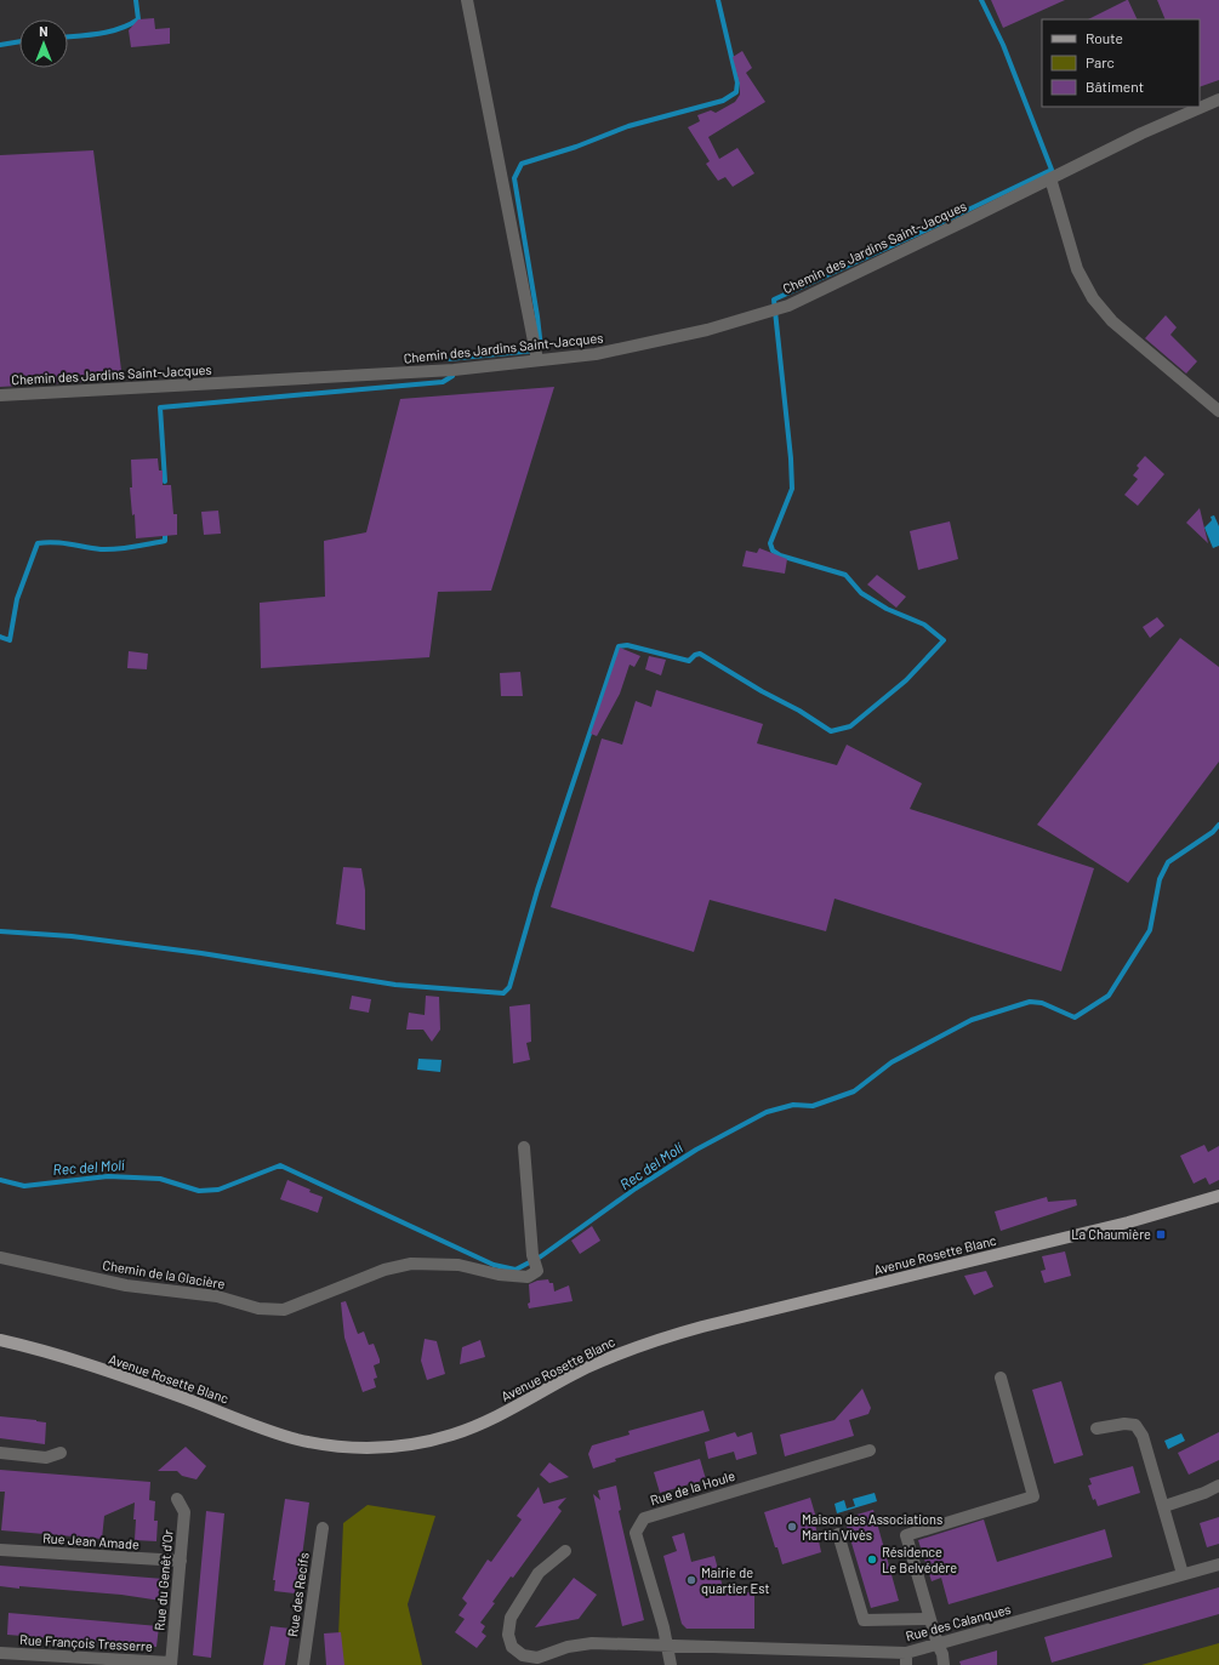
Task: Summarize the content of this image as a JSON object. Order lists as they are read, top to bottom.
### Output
{
  "streets": {
    "main road": ["Avenue Rosette Blanc"],
    "street": [
      "Chemin des Jardins Saint-Jacques",
      "Chemin de la Glacière",
      "Rue de la Houle",
      "Rue Jean Amade",
      "Rue du Genêt d'Or",
      "Rue des Recifs",
      "Rue des Calanques",
      "Rue François Tresserre"
    ]
  },
  "crossings": [
    ["Rue de la Houle", "Rue des Calanques"],
    ["Rue Jean Amade", "Rue du Genêt d'Or"],
    ["Rue du Genêt d'Or", "Rue François Tresserre"]
  ],
  "water": ["Rec del Molí"],
  "places": {
    "transit": ["La Chaumière"],
    "other": ["Maison des Associations Martin Vivès", "Résidence Le Belvédère", "Mairie de quartier Est"]
  },
  "legend": ["Route", "Parc", "Bâtiment"],
  "north": "top"
}
